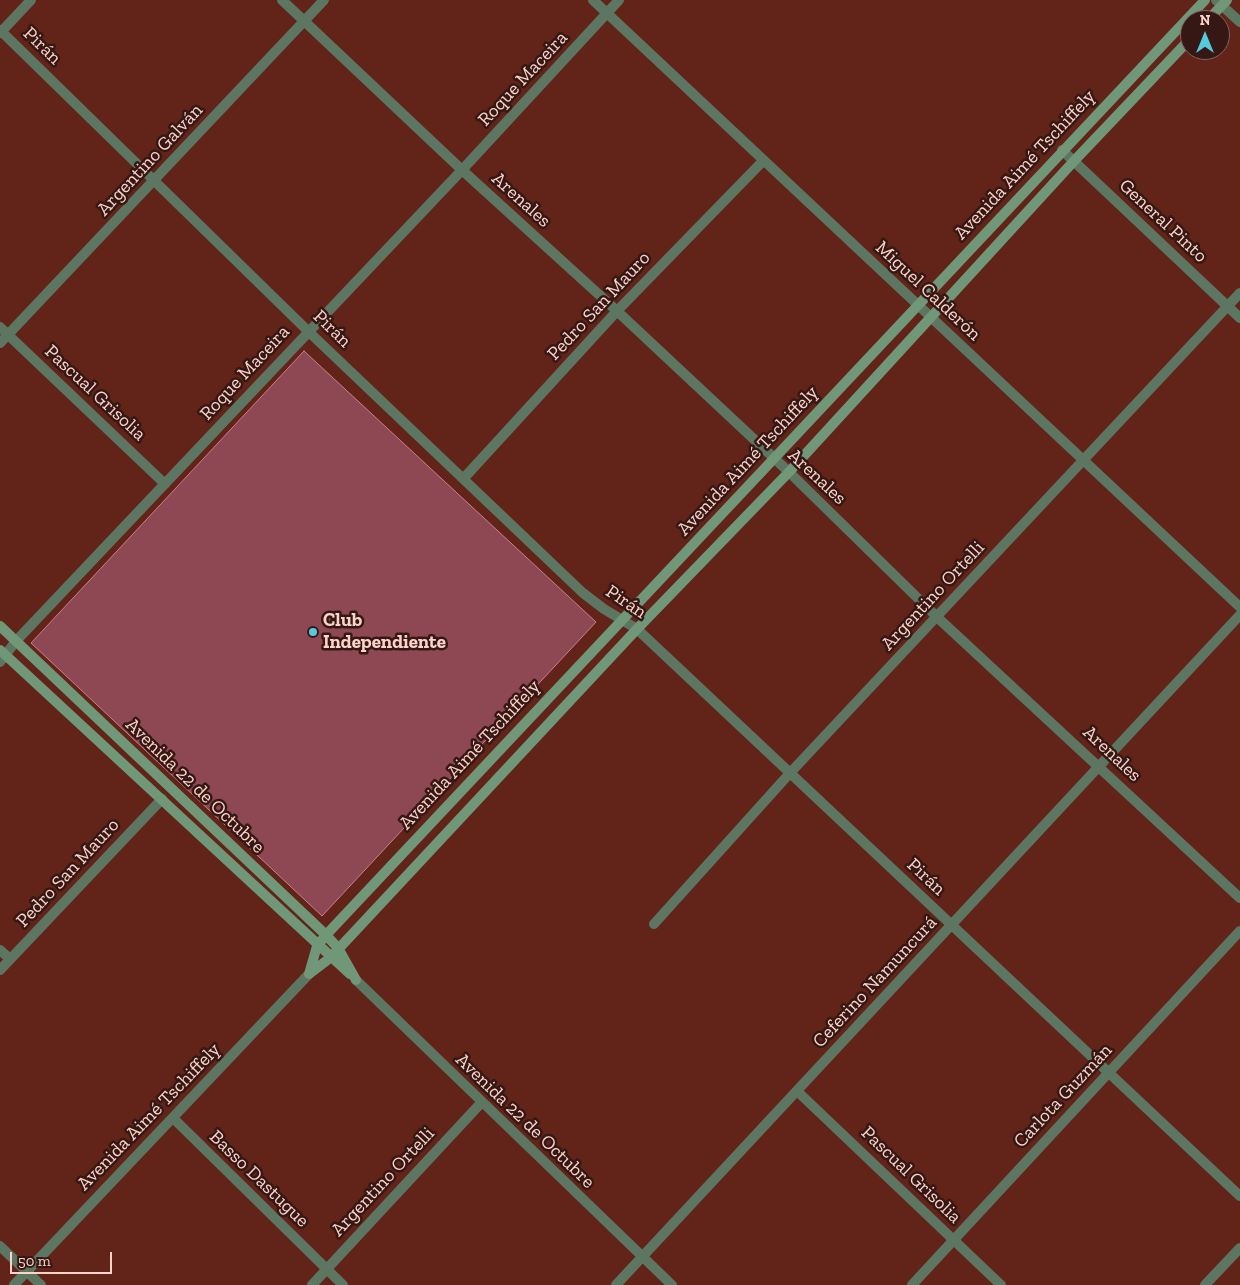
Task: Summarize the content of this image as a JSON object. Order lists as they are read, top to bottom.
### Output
{
  "streets": {
    "main road": ["Avenida Aimé Tschiffely", "Avenida 22 de Octubre"],
    "street": [
      "Pirán",
      "Roque Maceira",
      "Argentino Galván",
      "Arenales",
      "General Pinto",
      "Miguel Calderón",
      "Pedro San Mauro",
      "Pascual Grisolia",
      "Argentino Ortelli",
      "Ceferino Namuncurá",
      "Carlota Guzmán",
      "Basso Dastugue"
    ]
  },
  "crossings": [
    ["Pirán", "Roque Maceira"],
    ["Pirán", "Argentino Galván"],
    ["Pirán", "Avenida Aimé Tschiffely"],
    ["Pirán", "Pedro San Mauro"],
    ["Pirán", "Argentino Ortelli"],
    ["Pirán", "Ceferino Namuncurá"],
    ["Pirán", "Carlota Guzmán"],
    ["Roque Maceira", "Arenales"],
    ["Roque Maceira", "Miguel Calderón"],
    ["Roque Maceira", "Pascual Grisolia"],
    ["Roque Maceira", "Avenida 22 de Octubre"],
    ["Argentino Galván", "Arenales"],
    ["Argentino Galván", "Pascual Grisolia"],
    ["Avenida Aimé Tschiffely", "Arenales"],
    ["Avenida Aimé Tschiffely", "General Pinto"],
    ["Avenida Aimé Tschiffely", "Miguel Calderón"],
    ["Avenida Aimé Tschiffely", "Avenida 22 de Octubre"],
    ["Avenida Aimé Tschiffely", "Basso Dastugue"],
    ["Arenales", "Pedro San Mauro"],
    ["Arenales", "Argentino Ortelli"],
    ["Arenales", "Ceferino Namuncurá"],
    ["General Pinto", "Argentino Ortelli"],
    ["Miguel Calderón", "Pedro San Mauro"],
    ["Miguel Calderón", "Argentino Ortelli"],
    ["Pedro San Mauro", "Avenida 22 de Octubre"],
    ["Pascual Grisolia", "Ceferino Namuncurá"],
    ["Pascual Grisolia", "Carlota Guzmán"],
    ["Argentino Ortelli", "Avenida 22 de Octubre"],
    ["Argentino Ortelli", "Basso Dastugue"],
    ["Avenida 22 de Octubre", "Ceferino Namuncurá"]
  ],
  "places": ["Club Independiente"],
  "scale_bar": "50 m",
  "north": "top"
}
